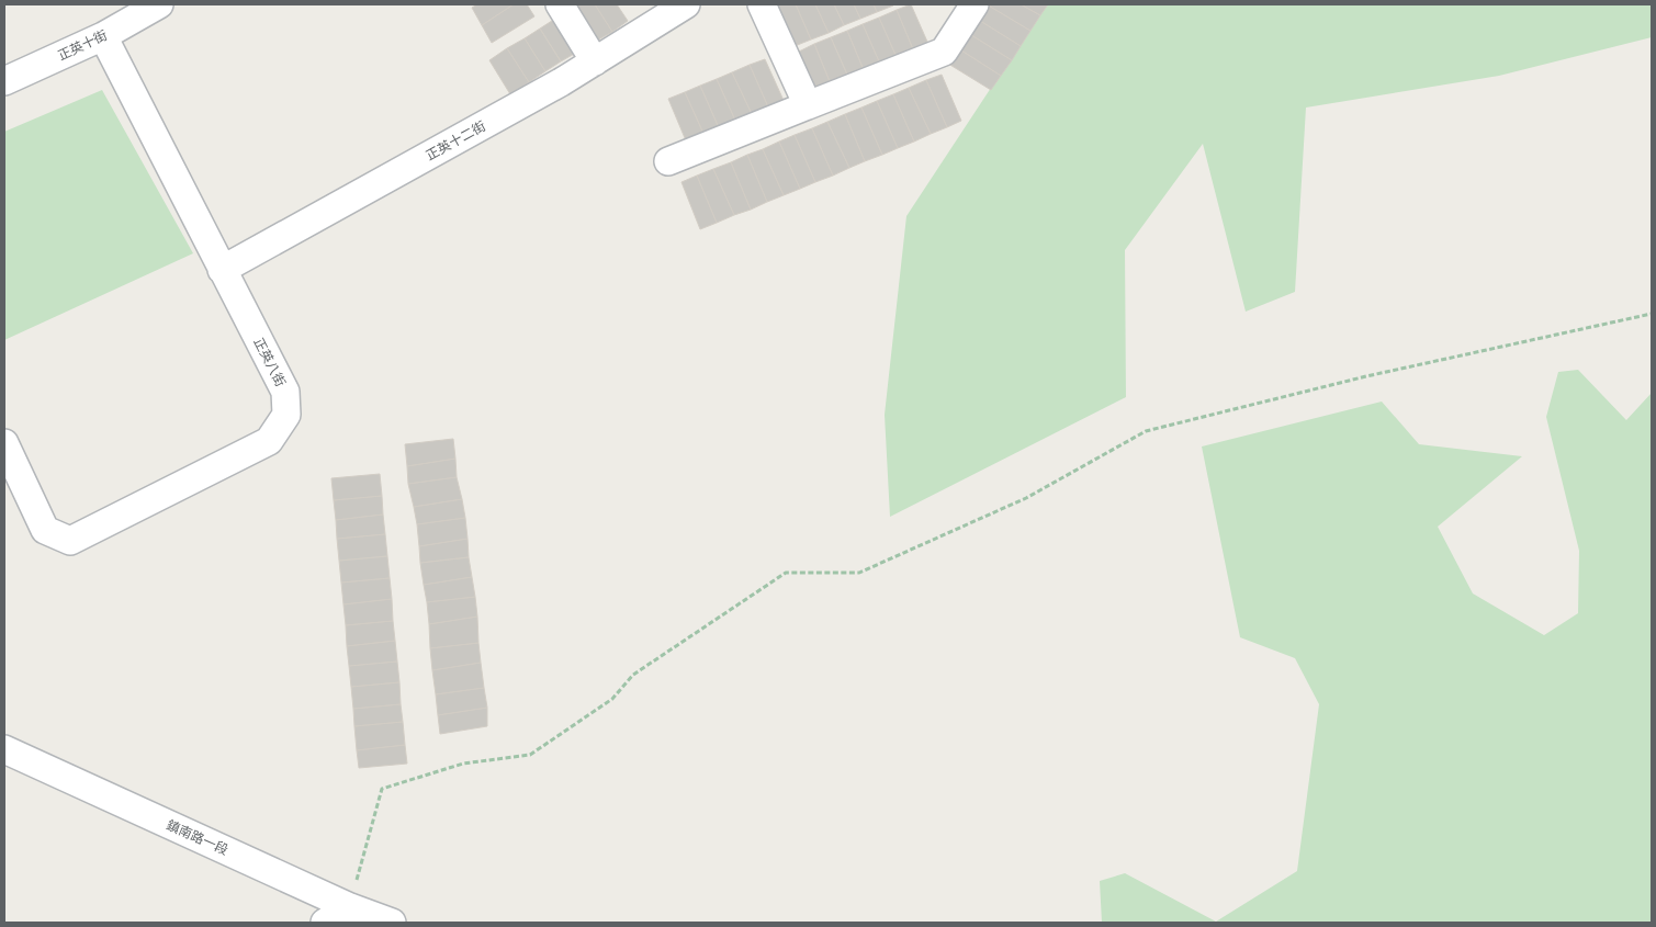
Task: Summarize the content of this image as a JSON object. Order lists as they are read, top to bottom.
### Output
{
  "streets": {
    "street": [
      "正英十街",
      "正英十二街",
      "正英八街",
      "鎮南路一段"
    ]
  },
  "crossings": [
    ["正英十街", "正英八街"],
    ["正英十二街", "正英八街"]
  ]
}
